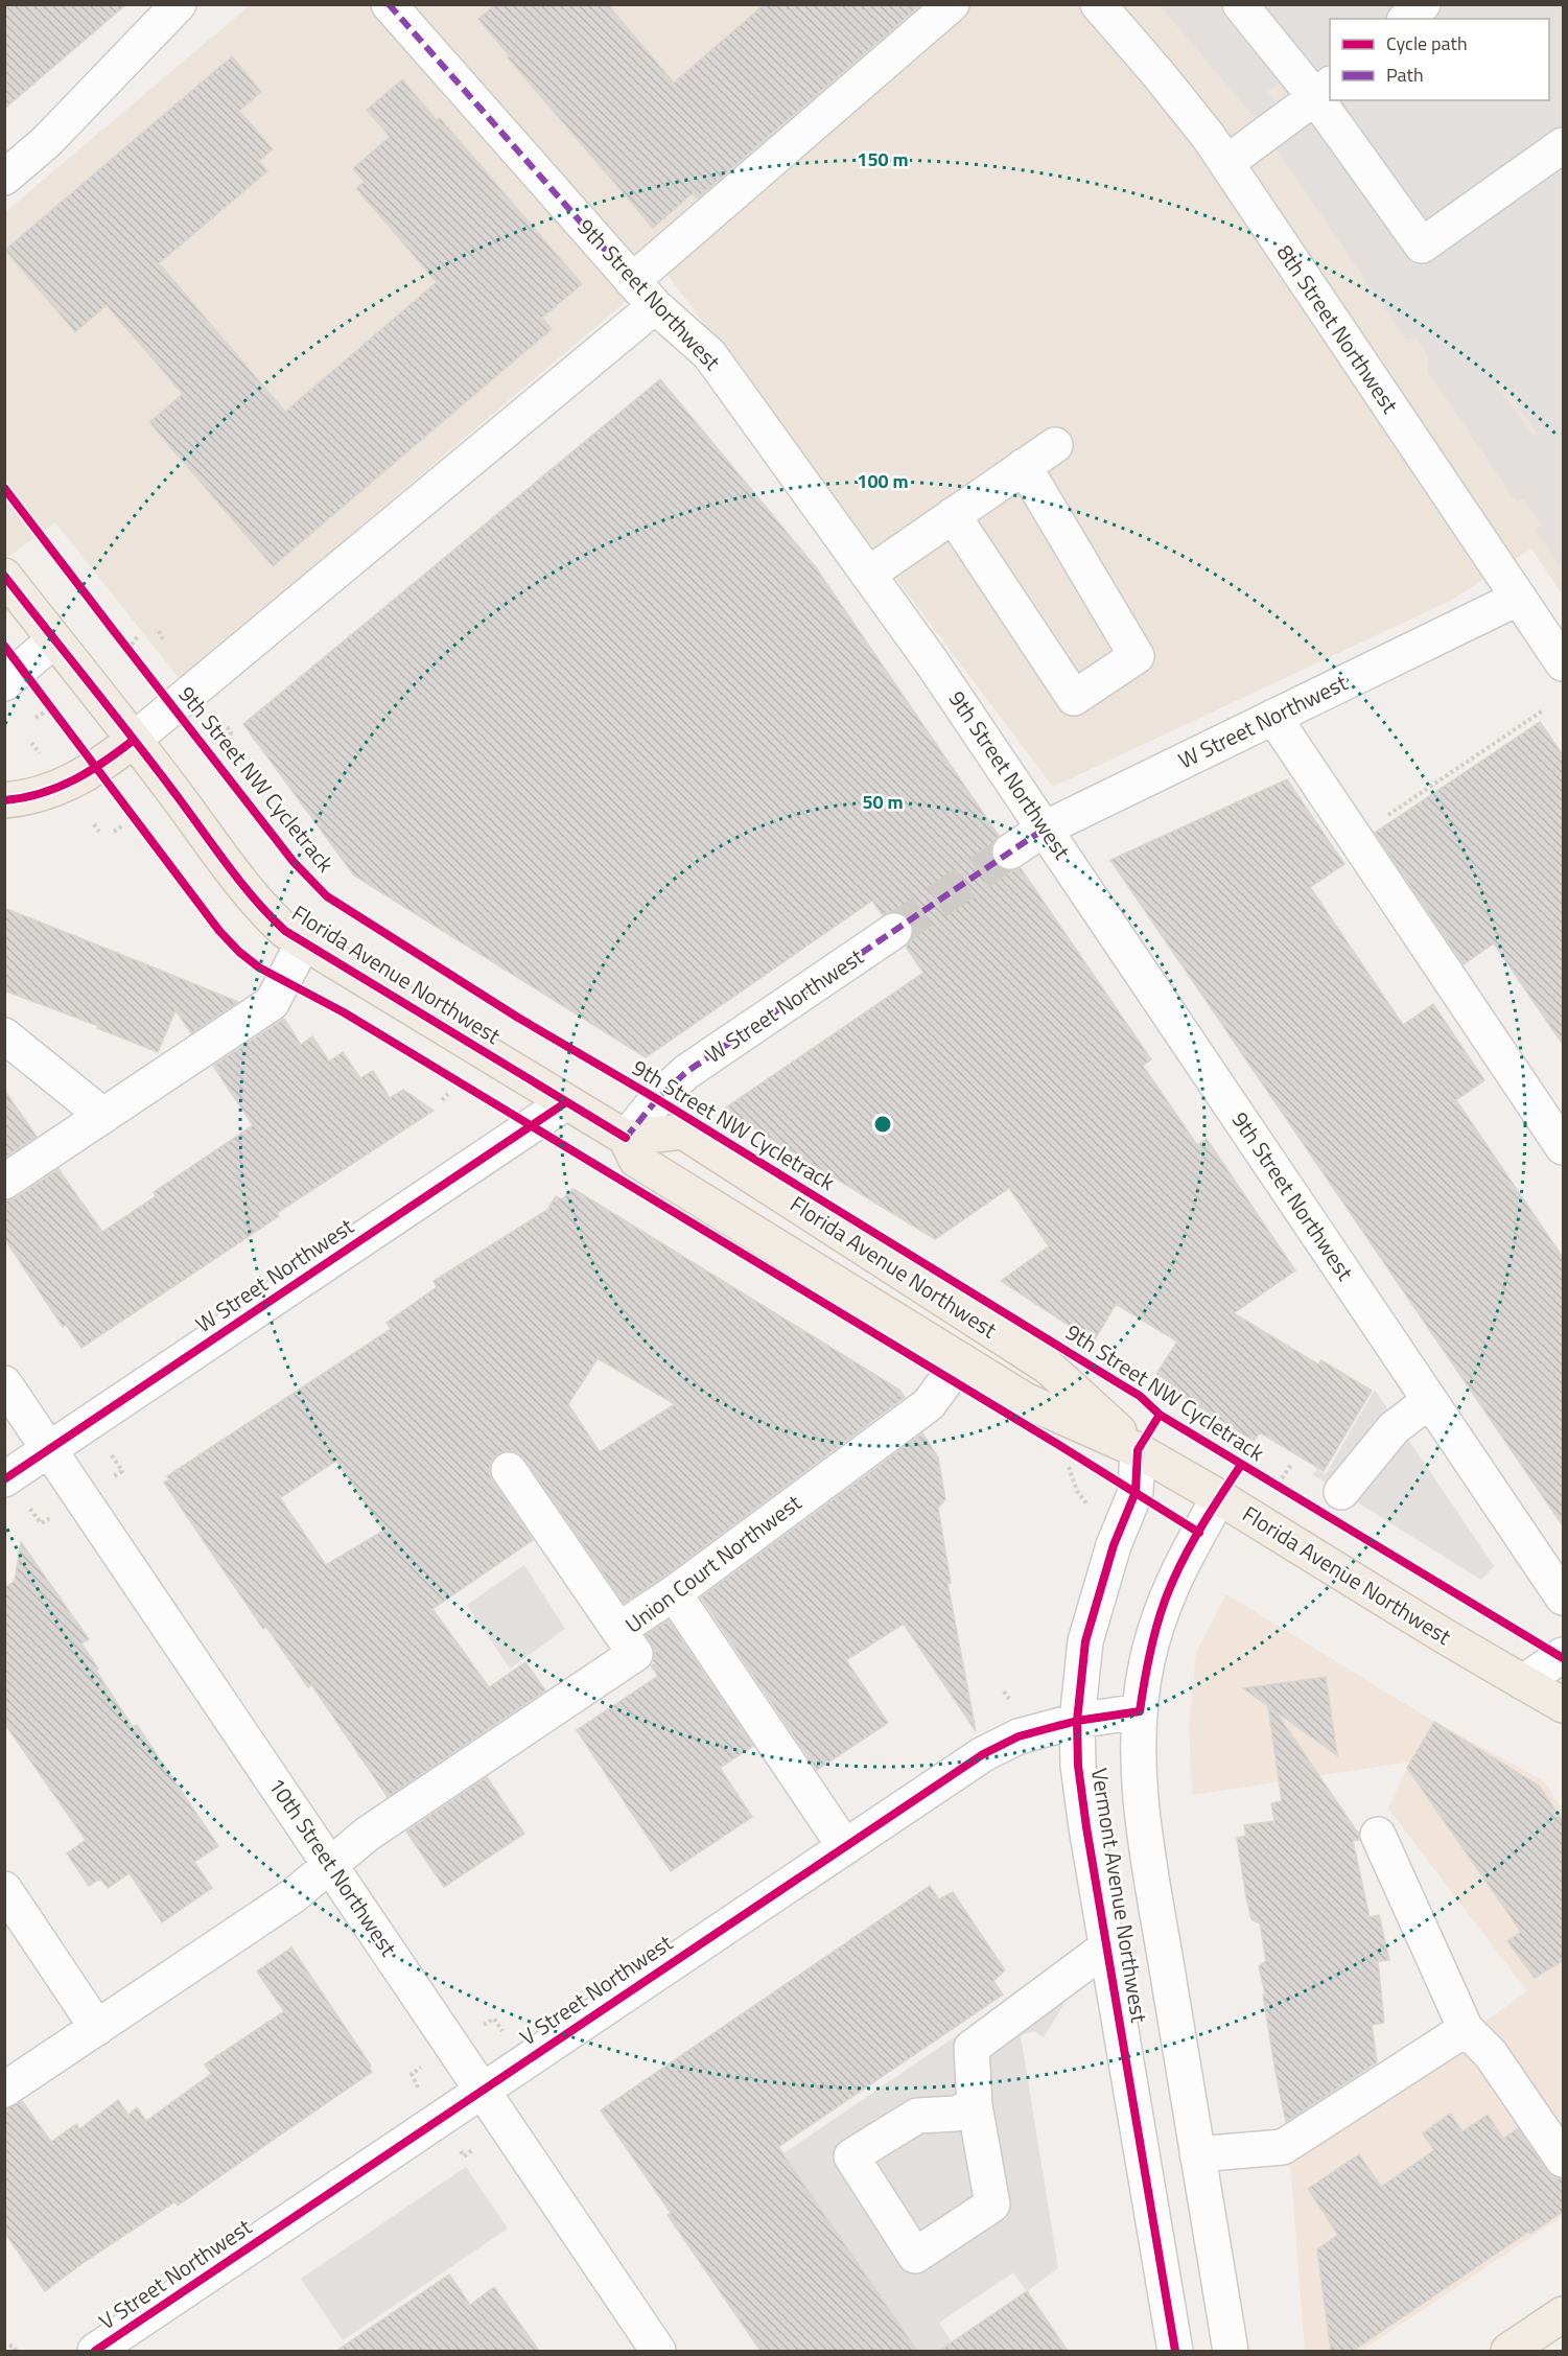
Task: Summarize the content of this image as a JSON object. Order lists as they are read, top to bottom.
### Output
{
  "streets": {
    "main road": ["Florida Avenue Northwest"],
    "street": [
      "9th Street Northwest",
      "8th Street Northwest",
      "W Street Northwest",
      "Union Court Northwest",
      "10th Street Northwest",
      "Vermont Avenue Northwest",
      "V Street Northwest"
    ],
    "cycle path": ["9th Street NW Cycletrack"]
  },
  "crossings": [
    ["9th Street Northwest", "W Street Northwest"],
    ["8th Street Northwest", "W Street Northwest"],
    ["W Street Northwest", "Florida Avenue Northwest"],
    ["W Street Northwest", "10th Street Northwest"],
    ["Florida Avenue Northwest", "Union Court Northwest"],
    ["Florida Avenue Northwest", "Vermont Avenue Northwest"],
    ["Union Court Northwest", "10th Street Northwest"],
    ["10th Street Northwest", "V Street Northwest"],
    ["Vermont Avenue Northwest", "V Street Northwest"]
  ],
  "legend": ["Cycle path", "Path"],
  "rings": ["150 m", "100 m", "50 m"]
}
